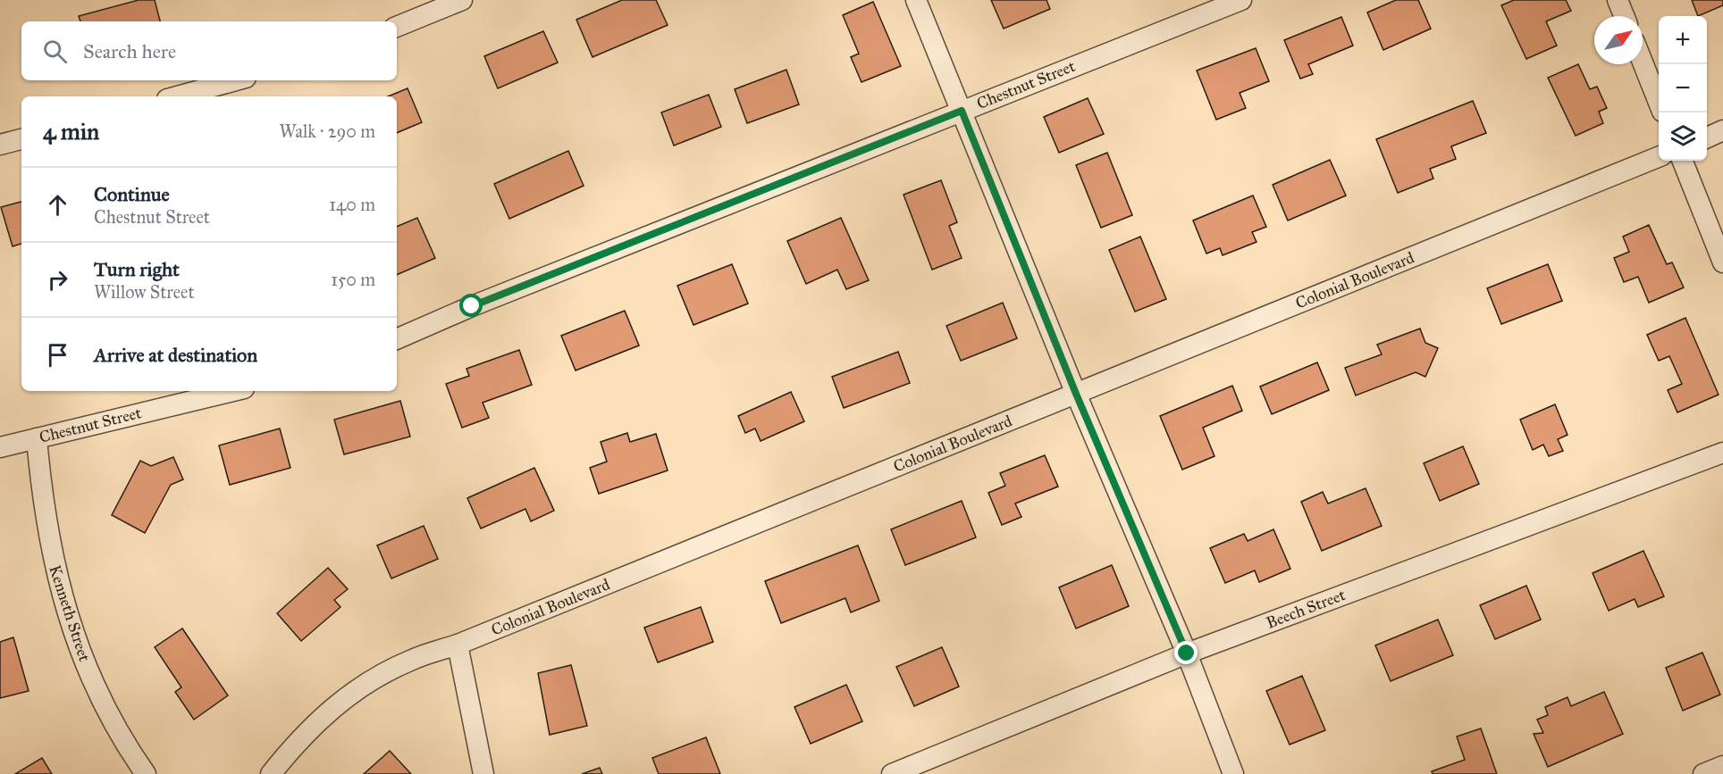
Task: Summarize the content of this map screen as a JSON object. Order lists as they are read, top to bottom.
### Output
{
  "streets": {
    "street": [
      "Chestnut Street",
      "Colonial Boulevard",
      "Beech Street",
      "Kenneth Street"
    ]
  },
  "crossings": [
    ["Chestnut Street", "Kenneth Street"]
  ],
  "north": "top right",
  "page": {
    "map_buttons": ["+", "−"],
    "search": "Search here",
    "heading": ["4 min", "Walk · 290 m"],
    "list": [
      ["Continue", "Chestnut Street", "140 m"],
      ["Turn right", "Willow Street", "150 m"],
      "Arrive at destination"
    ]
  }
}
